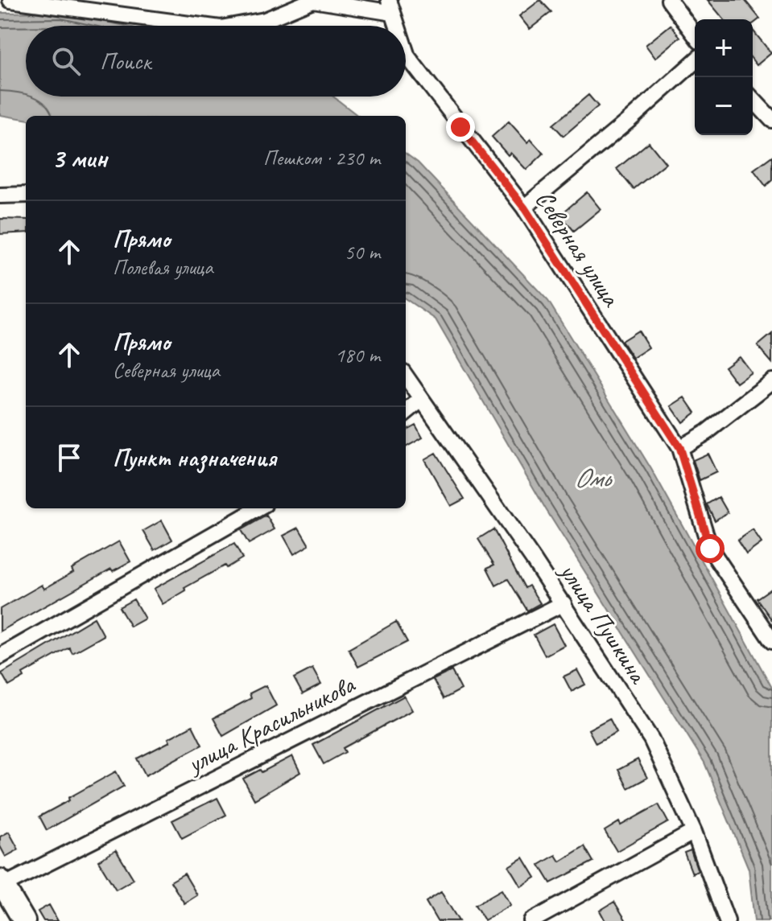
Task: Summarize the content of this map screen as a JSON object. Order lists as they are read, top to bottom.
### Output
{
  "streets": {
    "street": ["Северная улица", "улица Пушкина", "улица Красильникова"]
  },
  "crossings": [
    ["улица Пушкина", "улица Красильникова"]
  ],
  "water": ["Омь"],
  "page": {
    "map_buttons": ["+", "−"],
    "search": "Поиск",
    "heading": ["3 мин", "Пешком · 230 m"],
    "list": [
      ["Прямо", "Полевая улица", "50 m"],
      ["Прямо", "Северная улица", "180 m"],
      "Пункт назначения"
    ]
  }
}
